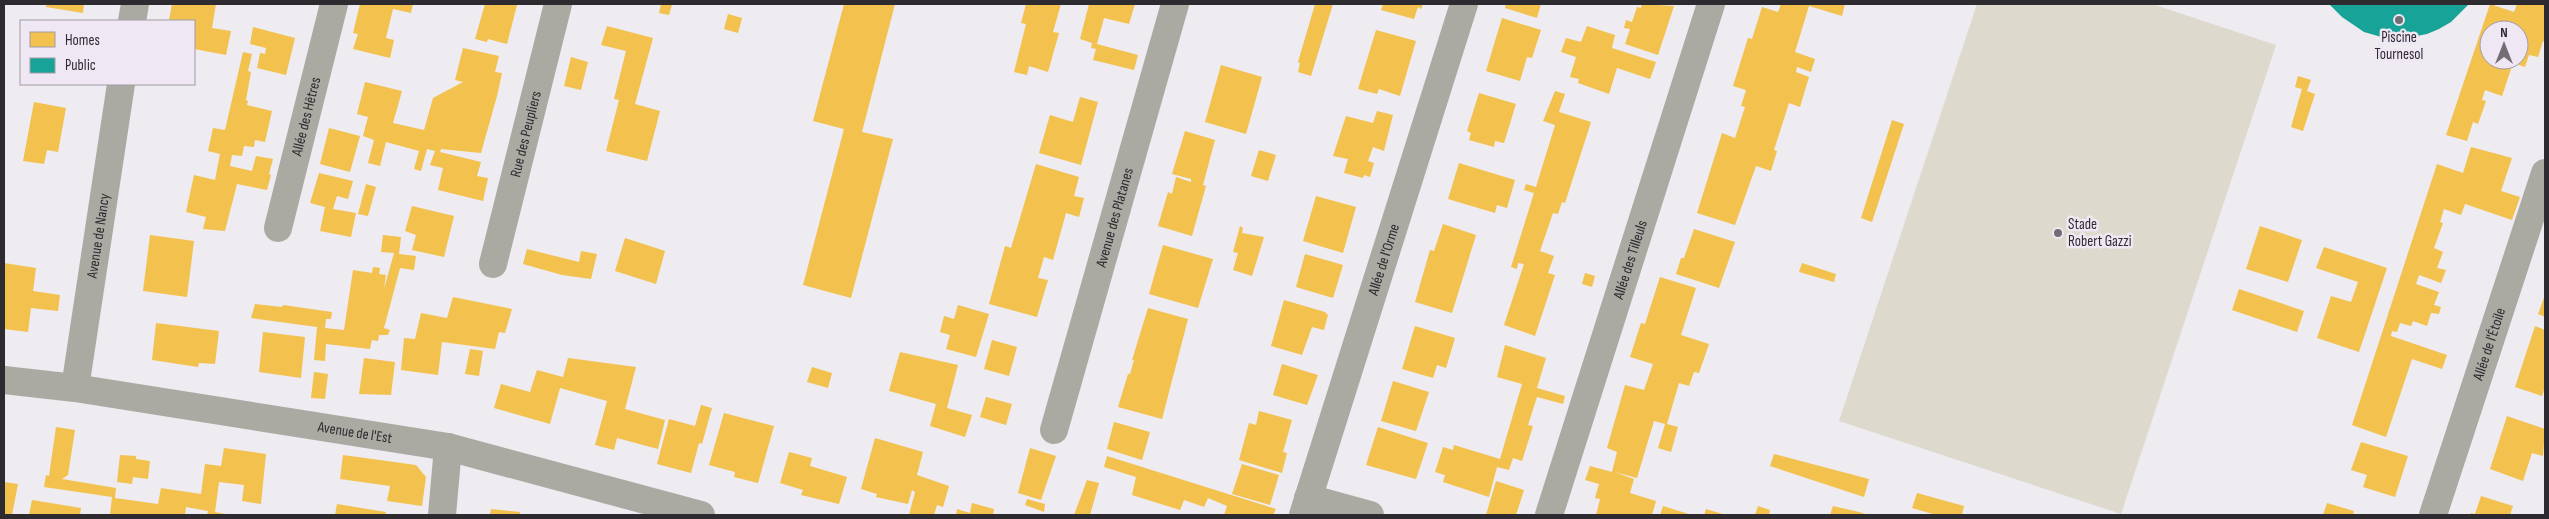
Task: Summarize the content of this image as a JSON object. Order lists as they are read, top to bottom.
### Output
{
  "streets": {
    "street": [
      "Allée des Hêtres",
      "Rue des Peupliers",
      "Avenue des Platanes",
      "Avenue de Nancy",
      "Allée de l'Orme",
      "Allée des Tilleuls",
      "Allée de l'Étoile",
      "Avenue de l'Est"
    ]
  },
  "crossings": [
    ["Avenue de Nancy", "Avenue de l'Est"]
  ],
  "places": ["Piscine Tournesol", "Stade Robert Gazzi"],
  "legend": ["Homes", "Public"],
  "north": "top"
}
